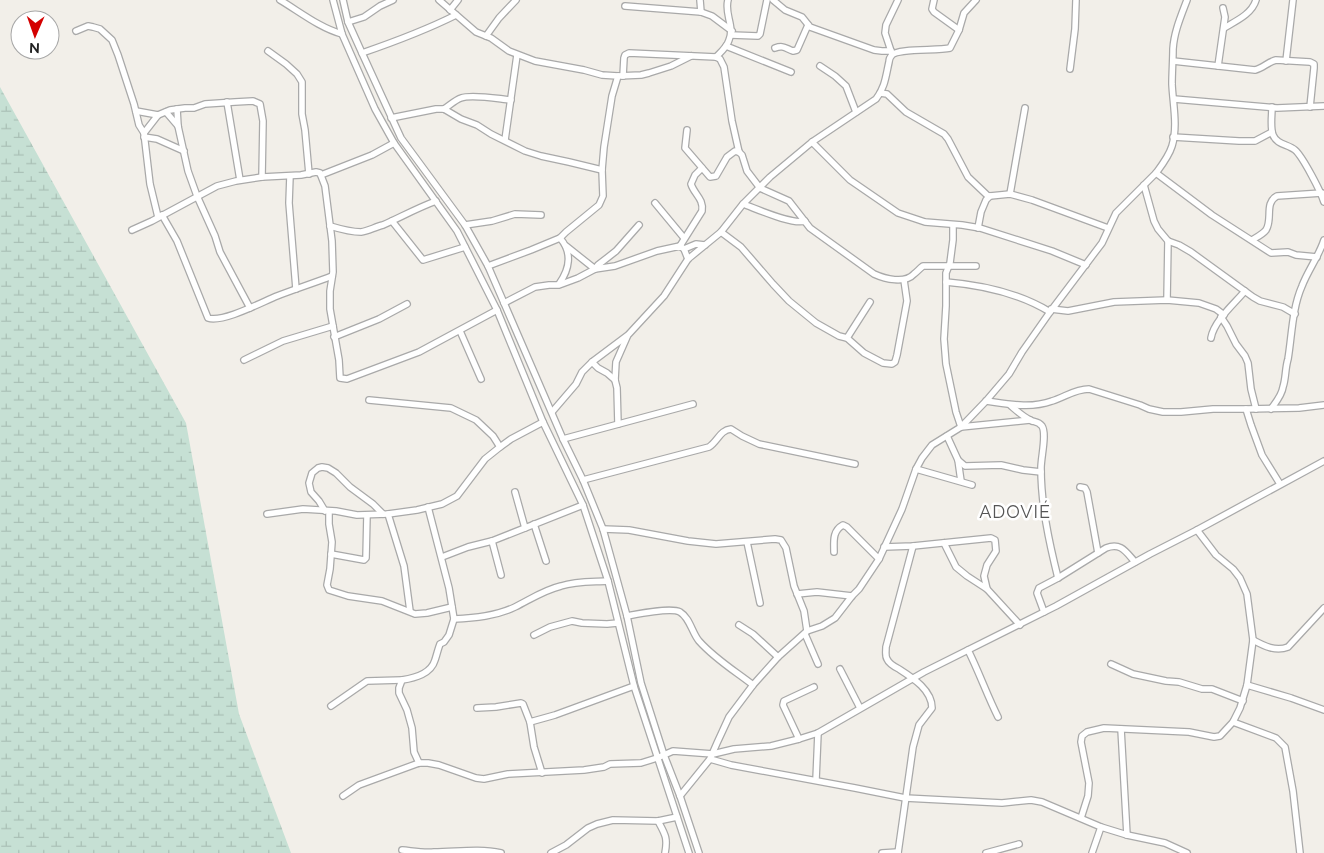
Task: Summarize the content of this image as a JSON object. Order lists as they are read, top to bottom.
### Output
{
  "districts": ["ADOVIÉ"],
  "north": "bottom"
}
